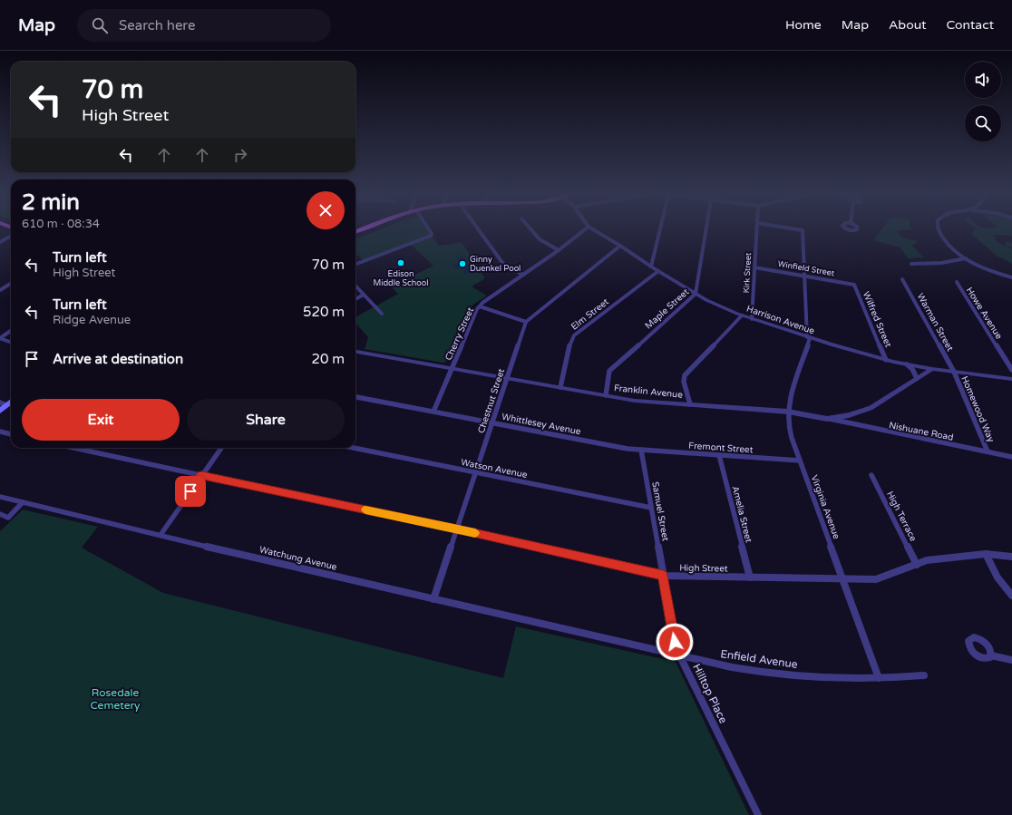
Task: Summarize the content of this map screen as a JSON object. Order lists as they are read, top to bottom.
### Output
{
  "streets": {
    "street": [
      "Winfield Street",
      "Kirk Street",
      "Maple Street",
      "Howe Avenue",
      "Elm Street",
      "Harrison Avenue",
      "Wilfred Street",
      "Warman Street",
      "Cherry Street",
      "Franklin Avenue",
      "Chestnut Street",
      "Homewood Way",
      "Whittlesey Avenue",
      "Nishuane Road",
      "Fremont Street",
      "Watson Avenue",
      "Virginia Avenue",
      "Samuel Street",
      "Amelia Street",
      "High Terrace",
      "Watchung Avenue",
      "High Street",
      "Enfield Avenue",
      "Hilltop Place"
    ]
  },
  "crossings": [
    ["Winfield Street", "Kirk Street"],
    ["Winfield Street", "Wilfred Street"],
    ["Winfield Street", "Virginia Avenue"],
    ["Kirk Street", "Harrison Avenue"],
    ["Maple Street", "Harrison Avenue"],
    ["Maple Street", "Franklin Avenue"],
    ["Elm Street", "Harrison Avenue"],
    ["Elm Street", "Franklin Avenue"],
    ["Harrison Avenue", "Wilfred Street"],
    ["Harrison Avenue", "Warman Street"],
    ["Harrison Avenue", "Franklin Avenue"],
    ["Harrison Avenue", "Homewood Way"],
    ["Harrison Avenue", "Virginia Avenue"],
    ["Warman Street", "Homewood Way"],
    ["Cherry Street", "Franklin Avenue"],
    ["Cherry Street", "Whittlesey Avenue"],
    ["Franklin Avenue", "Chestnut Street"],
    ["Franklin Avenue", "Nishuane Road"],
    ["Franklin Avenue", "Virginia Avenue"],
    ["Chestnut Street", "Whittlesey Avenue"],
    ["Chestnut Street", "Watson Avenue"],
    ["Chestnut Street", "Watchung Avenue"],
    ["Chestnut Street", "High Street"],
    ["Homewood Way", "Nishuane Road"],
    ["Whittlesey Avenue", "Fremont Street"],
    ["Whittlesey Avenue", "Samuel Street"],
    ["Fremont Street", "Virginia Avenue"],
    ["Fremont Street", "Samuel Street"],
    ["Fremont Street", "Amelia Street"],
    ["Watson Avenue", "Samuel Street"],
    ["Virginia Avenue", "High Street"],
    ["Virginia Avenue", "Enfield Avenue"],
    ["Samuel Street", "High Street"],
    ["Samuel Street", "Hilltop Place"],
    ["Amelia Street", "High Street"],
    ["High Terrace", "High Street"],
    ["Watchung Avenue", "Enfield Avenue"],
    ["High Street", "Hilltop Place"],
    ["Enfield Avenue", "Hilltop Place"]
  ],
  "parks": ["Rosedale Cemetery"],
  "places": ["Edison Middle School", "Ginny Duenkel Pool"],
  "page": {
    "header": "Map",
    "search": "Search here",
    "nav": [
      "Home",
      "Map",
      "About",
      "Contact"
    ],
    "turn": ["70 m", "High Street"],
    "heading": ["2 min", "610 m · 08:34"],
    "list": [
      {
        "name": "Turn left",
        "note": "High Street",
        "value": "70 m"
      },
      {
        "name": "Turn left",
        "note": "Ridge Avenue",
        "value": "520 m"
      },
      {
        "name": "Arrive at destination",
        "value": "20 m"
      }
    ],
    "buttons": ["Exit", "Share"]
  }
}
